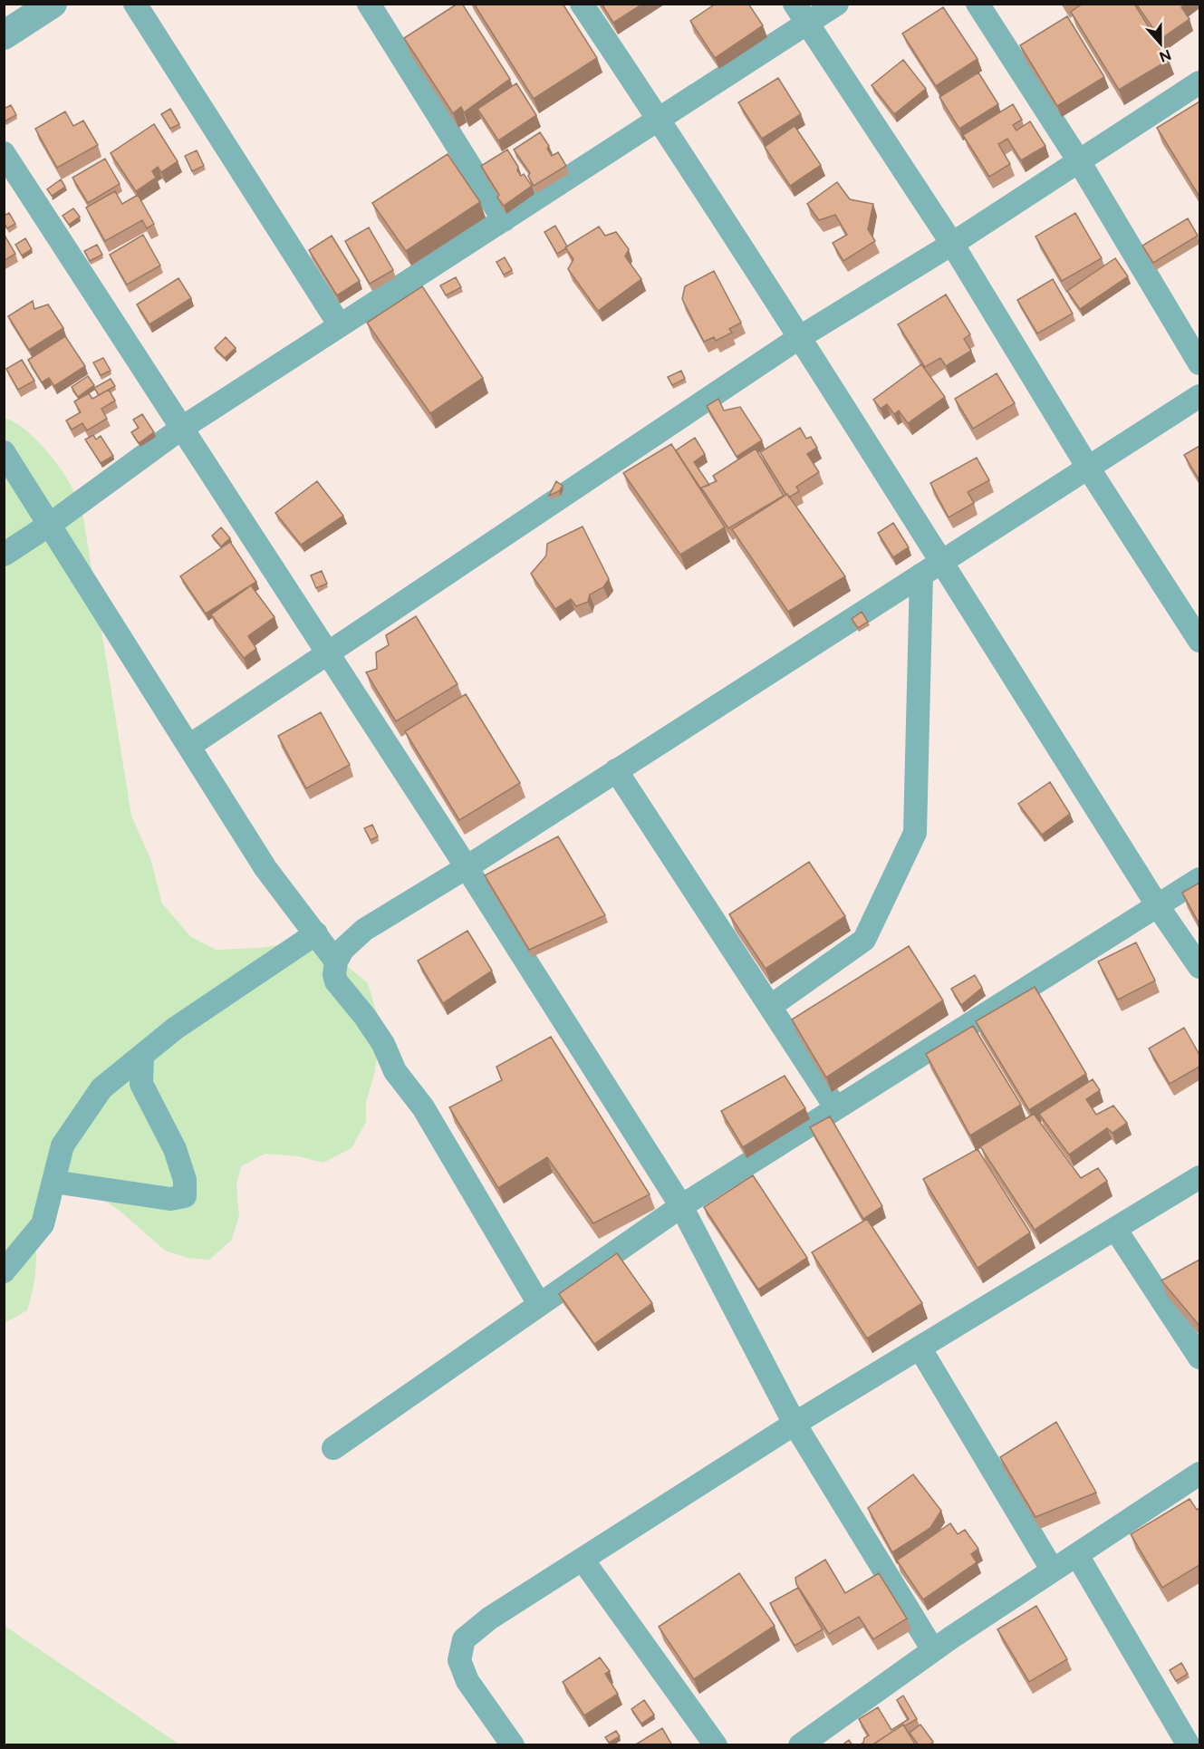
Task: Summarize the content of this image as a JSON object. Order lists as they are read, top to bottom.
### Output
{
  "north": "bottom"
}
